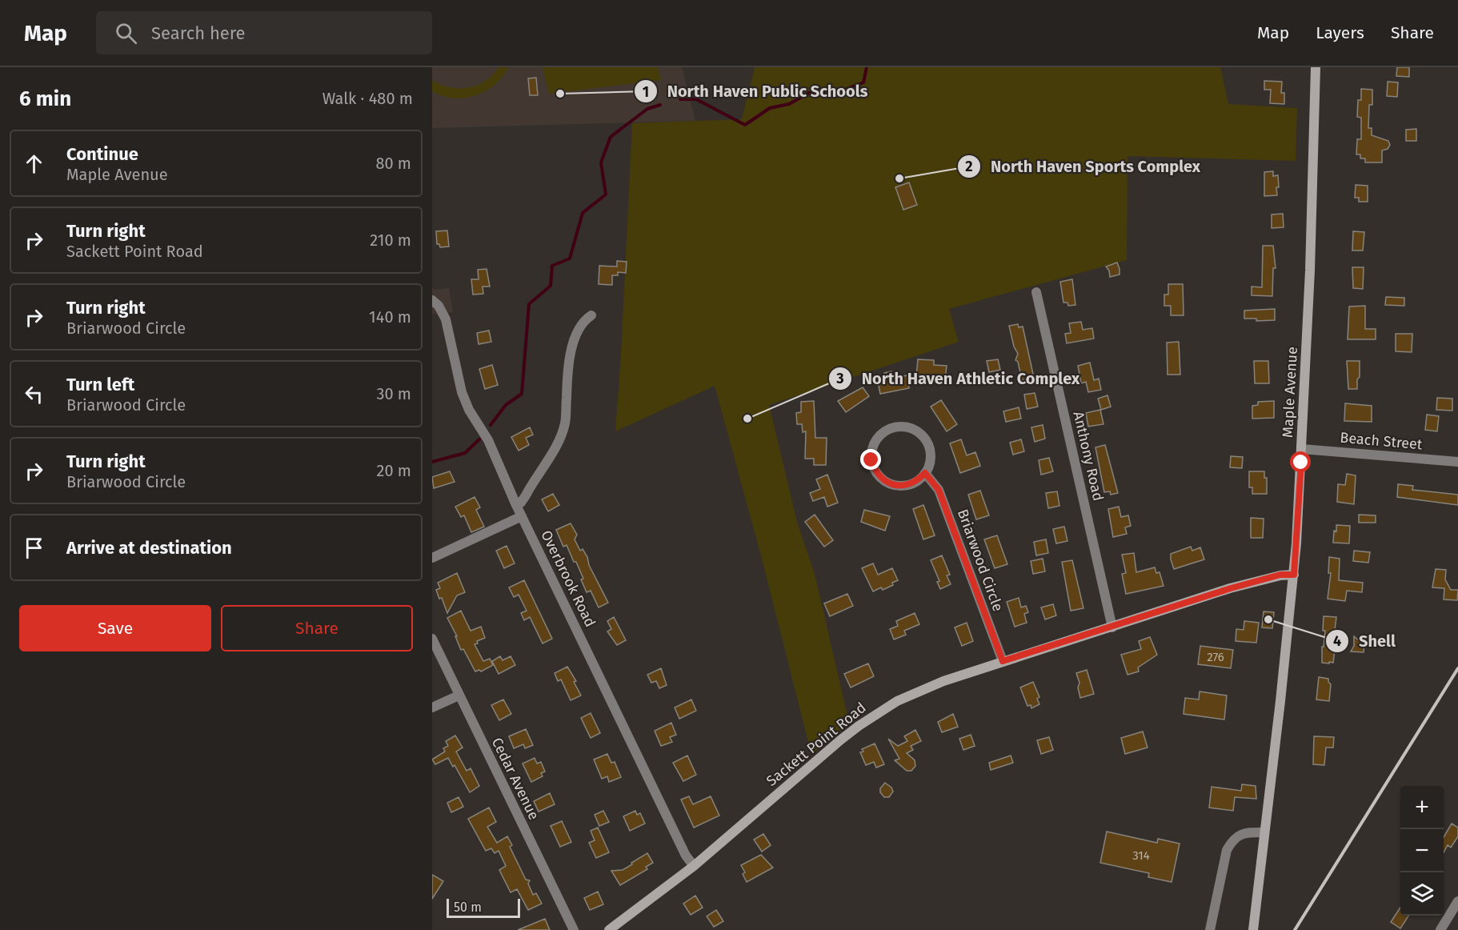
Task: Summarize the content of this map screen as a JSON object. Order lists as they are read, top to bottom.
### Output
{
  "streets": {
    "main road": ["Maple Avenue", "Sackett Point Road"],
    "street": [
      "Beach Street",
      "Anthony Road",
      "Briarwood Circle",
      "Overbrook Road",
      "Cedar Avenue"
    ]
  },
  "crossings": [
    ["Maple Avenue", "Beach Street"],
    ["Maple Avenue", "Sackett Point Road"],
    ["Anthony Road", "Sackett Point Road"],
    ["Briarwood Circle", "Sackett Point Road"],
    ["Overbrook Road", "Sackett Point Road"]
  ],
  "places": [
    "North Haven Public Schools",
    "North Haven Sports Complex",
    "North Haven Athletic Complex",
    "Shell"
  ],
  "house_numbers": ["276", "314"],
  "scale_bar": "50 m",
  "page": {
    "header": "Map",
    "search": "Search here",
    "nav": ["Map", "Layers", "Share"],
    "heading": ["6 min", "Walk · 480 m"],
    "list": [
      ["Continue", "Maple Avenue", "80 m"],
      ["Turn right", "Sackett Point Road", "210 m"],
      ["Turn right", "Briarwood Circle", "140 m"],
      ["Turn left", "Briarwood Circle", "30 m"],
      ["Turn right", "Briarwood Circle", "20 m"],
      "Arrive at destination"
    ],
    "buttons": ["Save", "Share"],
    "map_buttons": ["+", "−"],
    "scale": "50 m"
  }
}
